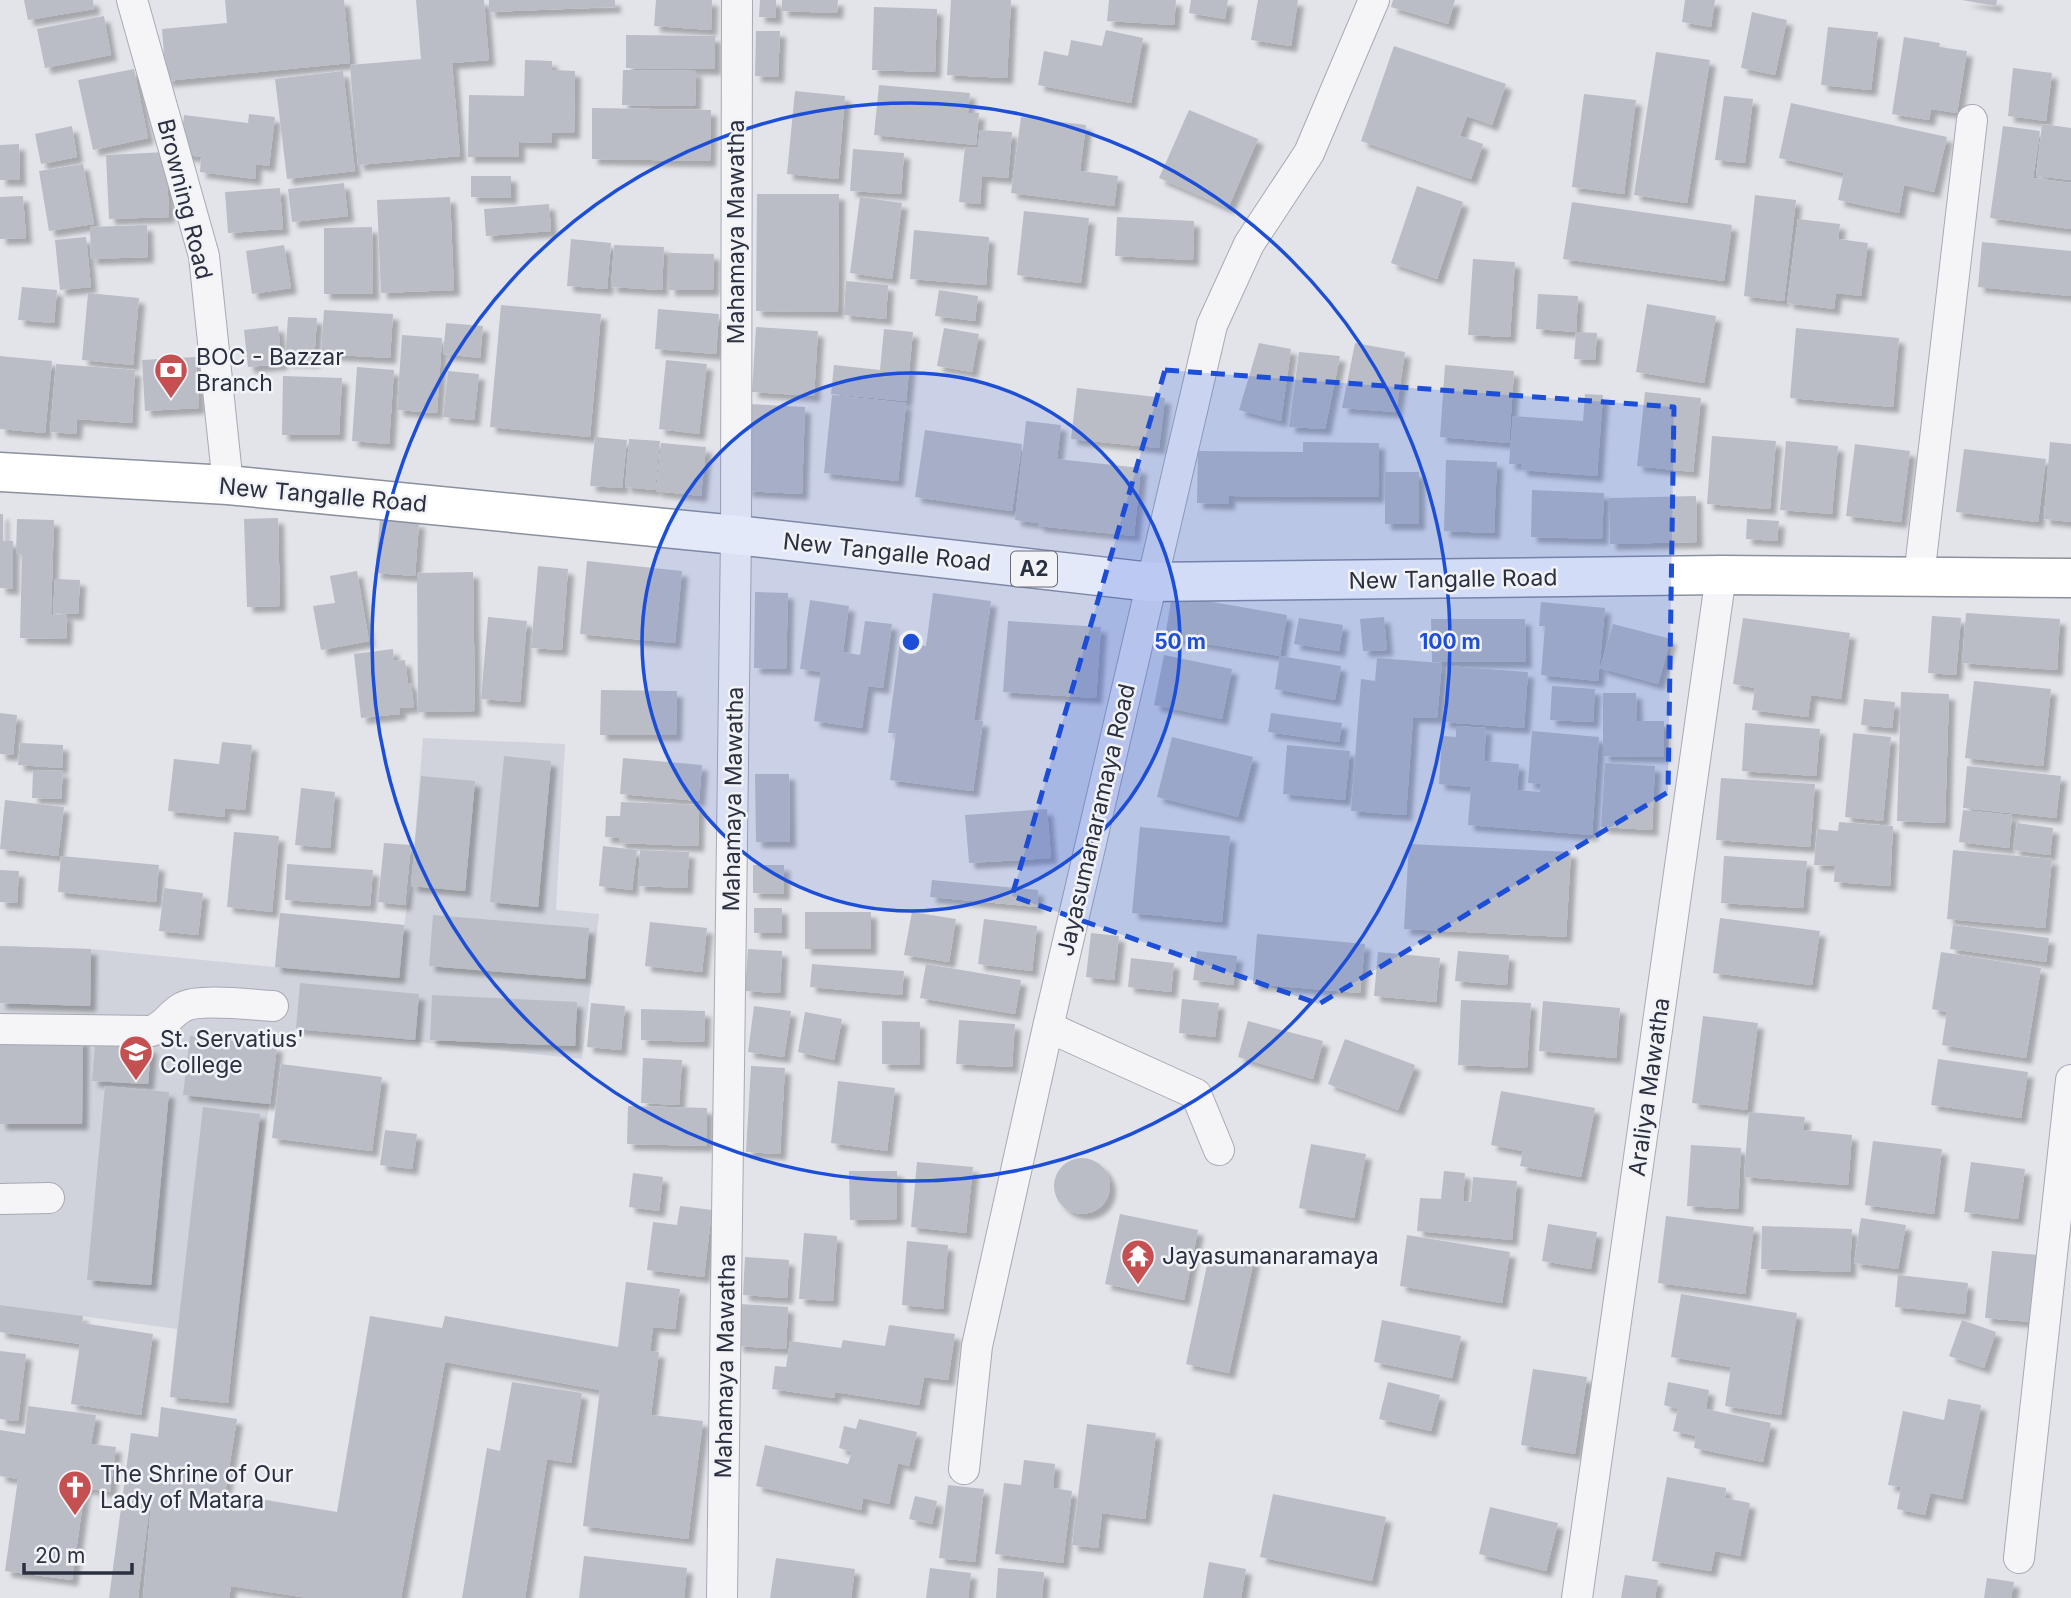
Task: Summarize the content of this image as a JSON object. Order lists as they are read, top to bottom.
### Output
{
  "streets": {
    "highway": ["New Tangalle Road", "A2"],
    "street": [
      "Browning Road",
      "Mahamaya Mawatha",
      "Jayasumanaramaya Road",
      "Araliya Mawatha"
    ]
  },
  "crossings": [
    ["Browning Road", "New Tangalle Road"],
    ["Mahamaya Mawatha", "New Tangalle Road"],
    ["New Tangalle Road", "Jayasumanaramaya Road"],
    ["New Tangalle Road", "Araliya Mawatha"]
  ],
  "places": {
    "bank": ["BOC - Bazzar Branch"],
    "school or university": ["St. Servatius' College"],
    "temple": ["Jayasumanaramaya"],
    "church": ["The Shrine of Our Lady of Matara"]
  },
  "scale_bar": "20 m",
  "rings": ["50 m", "100 m"]
}
